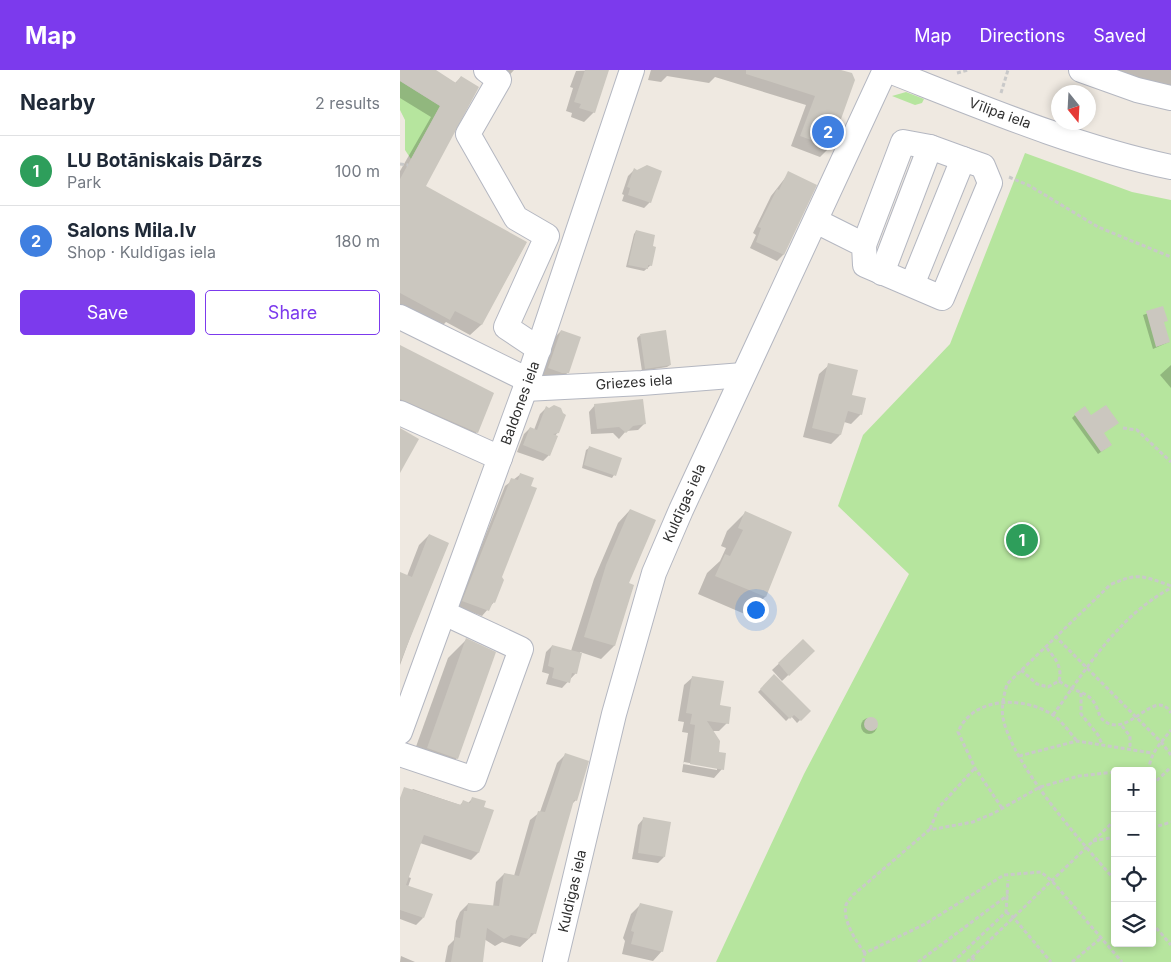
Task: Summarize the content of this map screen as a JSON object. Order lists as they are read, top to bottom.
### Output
{
  "streets": {
    "street": [
      "Vīlipa iela",
      "Griezes iela",
      "Baldones iela",
      "Kuldīgas iela"
    ]
  },
  "crossings": [
    ["Vīlipa iela", "Kuldīgas iela"],
    ["Griezes iela", "Baldones iela"],
    ["Griezes iela", "Kuldīgas iela"]
  ],
  "north": "bottom",
  "page": {
    "header": "Map",
    "nav": ["Map", "Directions", "Saved"],
    "heading": ["Nearby", "2 results"],
    "pins": ["2", "1"],
    "list": [
      {
        "mark": "1",
        "name": "LU Botāniskais Dārzs",
        "note": "Park",
        "value": "100 m"
      },
      {
        "mark": "2",
        "name": "Salons Mila.lv",
        "note": "Shop · Kuldīgas iela",
        "value": "180 m"
      }
    ],
    "buttons": ["Save", "Share"],
    "map_buttons": ["+", "−"]
  }
}
